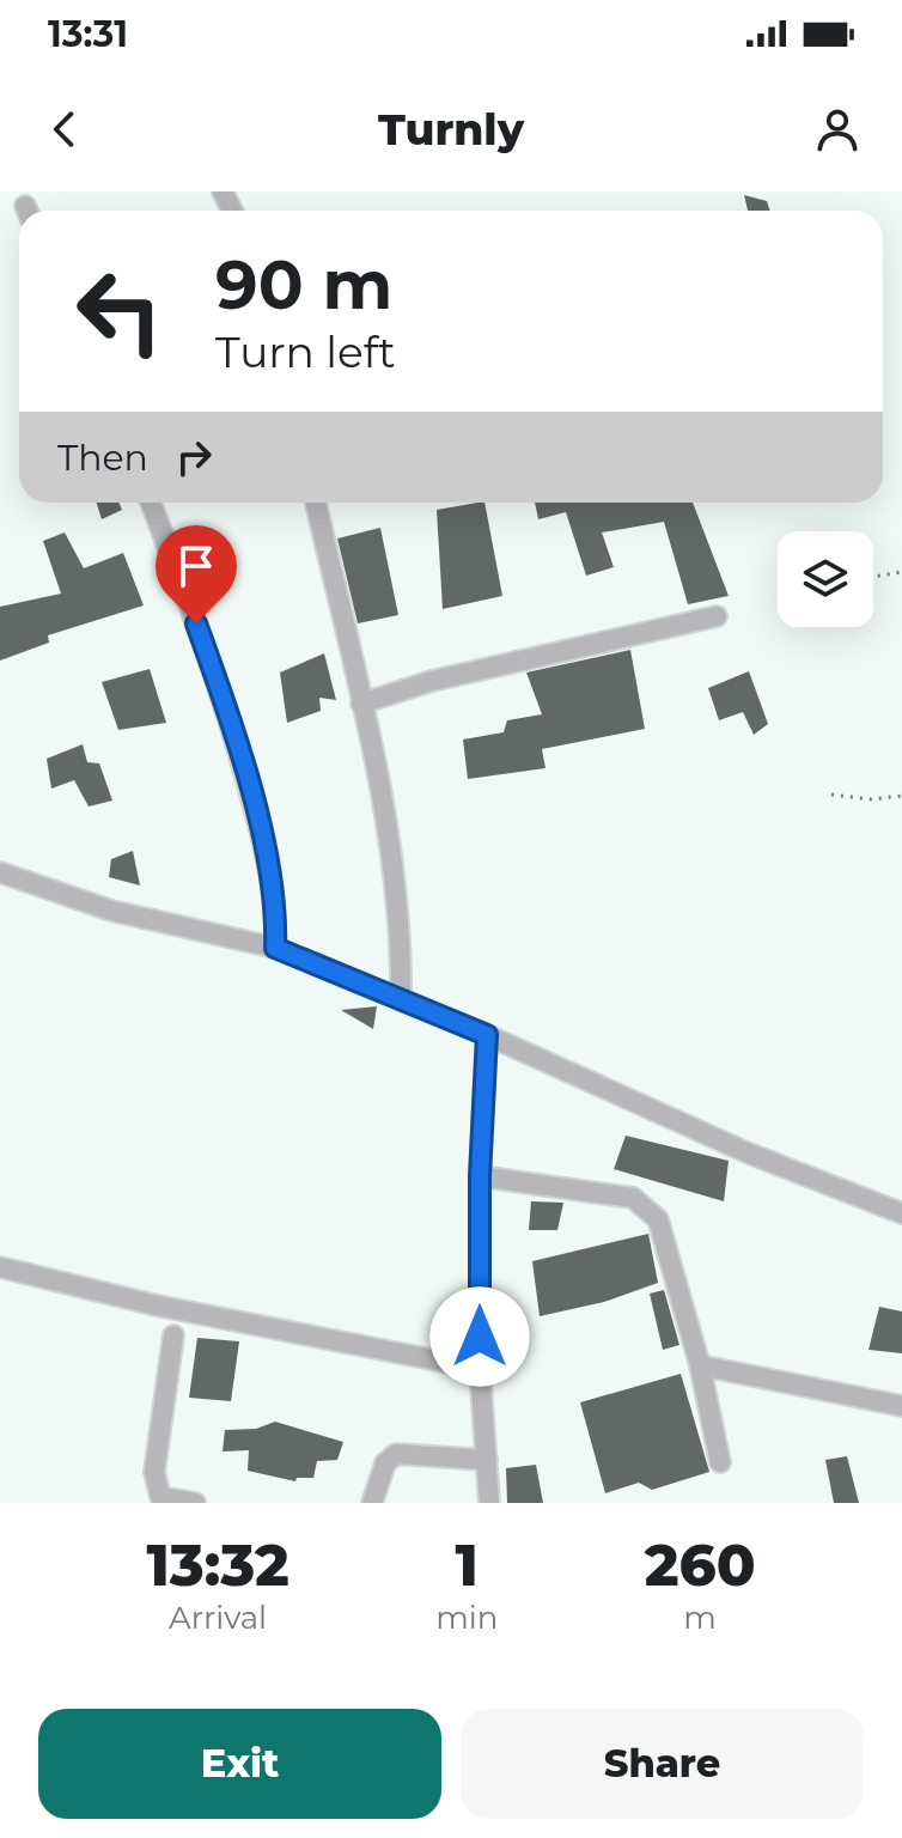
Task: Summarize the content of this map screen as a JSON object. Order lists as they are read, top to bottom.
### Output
{
  "page": {
    "status": "13:31",
    "header": "Turnly",
    "turn": ["90 m", "Turn left"],
    "then": "Then",
    "eta": [
      "13:32",
      "Arrival",
      "1",
      "min",
      "260",
      "m"
    ],
    "buttons": ["Exit", "Share"]
  }
}
